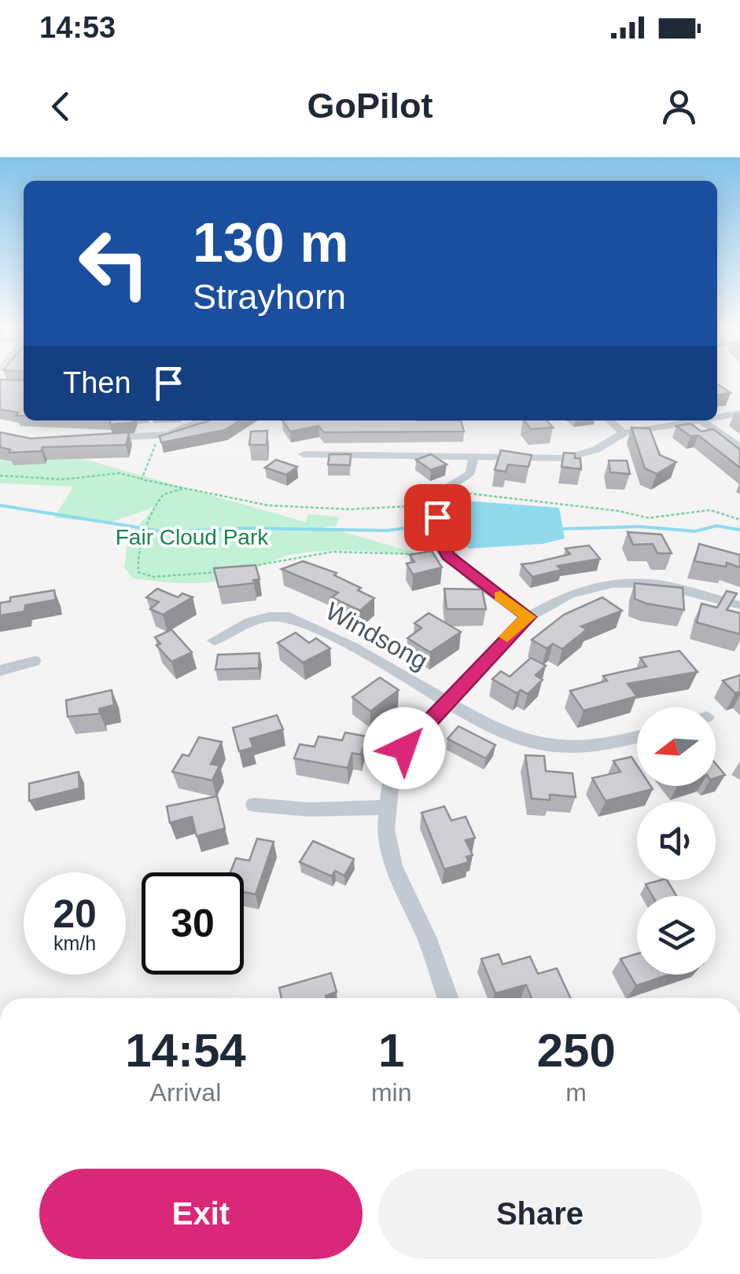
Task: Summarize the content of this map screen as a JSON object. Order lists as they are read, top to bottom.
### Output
{
  "streets": {
    "street": ["Windsong"]
  },
  "parks": ["Fair Cloud Park"],
  "north": "left",
  "page": {
    "status": "14:53",
    "header": "GoPilot",
    "turn": ["130 m", "Strayhorn"],
    "then": "Then",
    "speed": "20 km/h",
    "limit": "30",
    "eta": [
      "14:54",
      "Arrival",
      "1",
      "min",
      "250",
      "m"
    ],
    "buttons": ["Exit", "Share"]
  }
}
